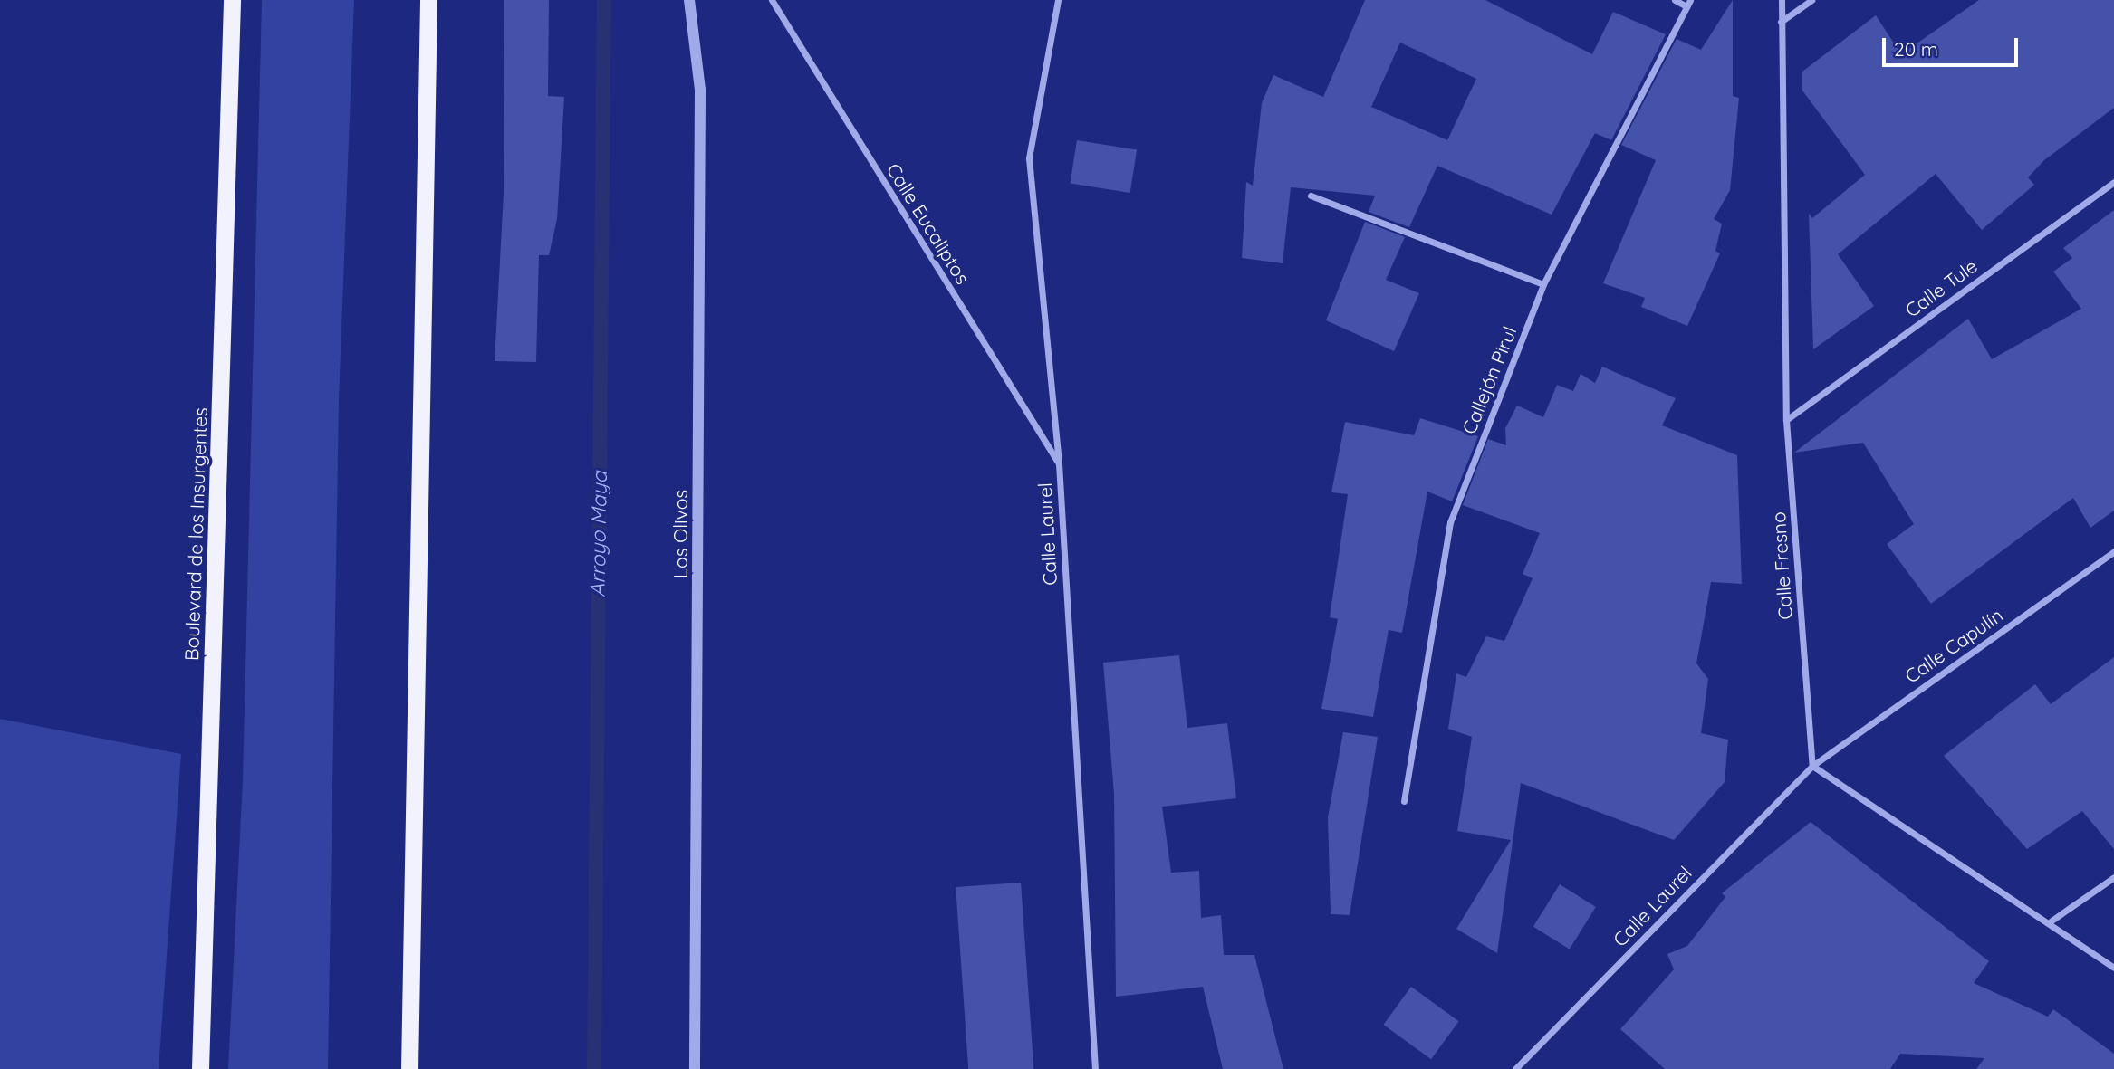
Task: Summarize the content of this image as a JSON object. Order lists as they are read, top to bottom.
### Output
{
  "streets": {
    "highway": ["Boulevard de los Insurgentes"],
    "street": [
      "Calle Eucaliptos",
      "Calle Tule",
      "Callejón Pirul",
      "Los Olivos",
      "Calle Laurel",
      "Calle Fresno",
      "Calle Capulín"
    ]
  },
  "crossings": [
    ["Calle Eucaliptos", "Calle Laurel"],
    ["Calle Tule", "Calle Fresno"],
    ["Calle Laurel", "Calle Fresno"],
    ["Calle Laurel", "Calle Capulín"],
    ["Calle Fresno", "Calle Capulín"]
  ],
  "water": ["Arroyo Maya"],
  "scale_bar": "20 m"
}
